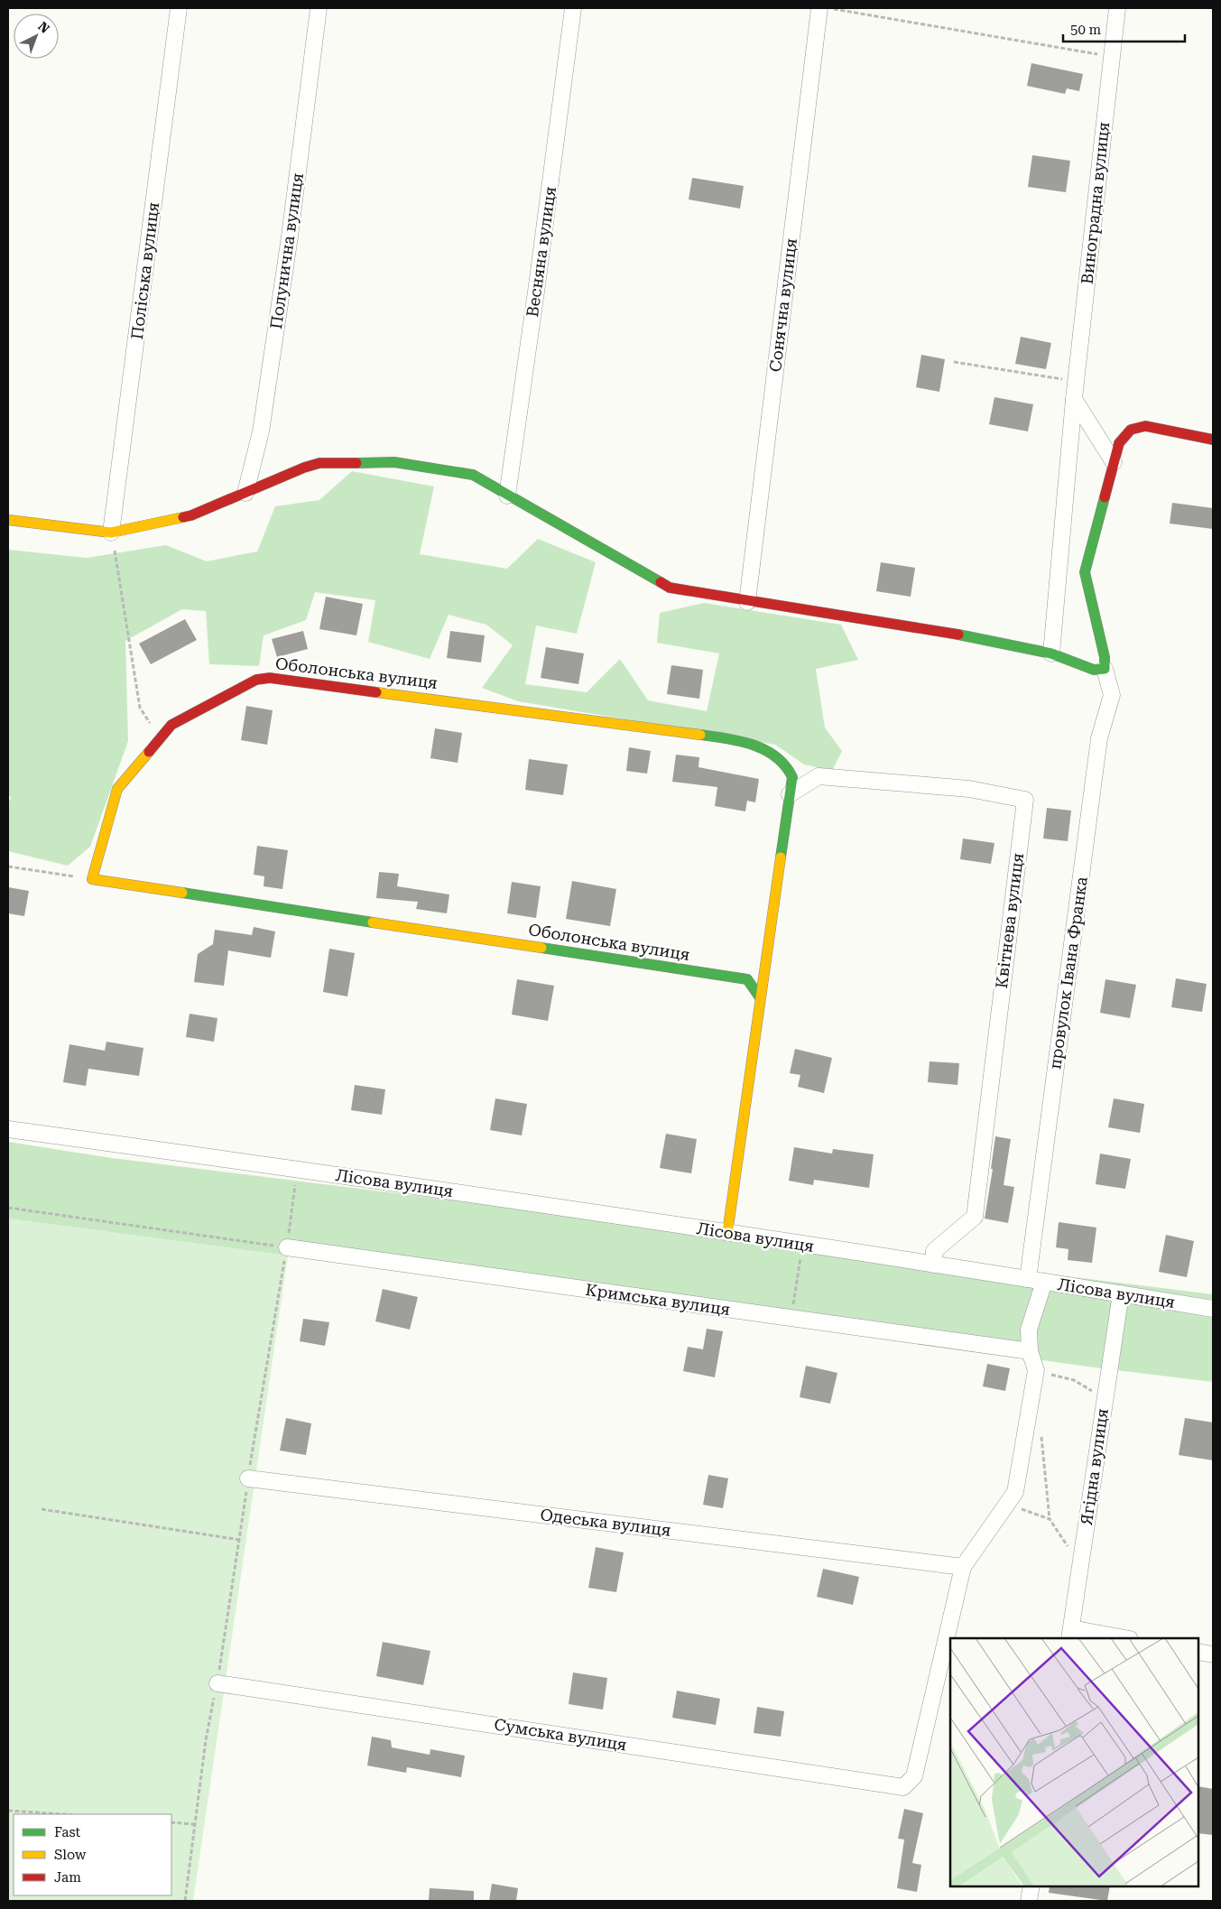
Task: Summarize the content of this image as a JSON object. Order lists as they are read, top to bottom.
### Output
{
  "streets": {
    "street": [
      "Виноградна вулиця",
      "Полунична вулиця",
      "Весняна вулиця",
      "Поліська вулиця",
      "Сонячна вулиця",
      "Оболонська вулиця",
      "Квітнева вулиця",
      "провулок Івана Франка",
      "Лісова вулиця",
      "Кримська вулиця",
      "Ягідна вулиця",
      "Одеська вулиця",
      "Сумська вулиця"
    ]
  },
  "crossings": [
    ["Оболонська вулиця", "Квітнева вулиця"],
    ["Оболонська вулиця", "Лісова вулиця"],
    ["Квітнева вулиця", "Лісова вулиця"],
    ["провулок Івана Франка", "Лісова вулиця"],
    ["Лісова вулиця", "Ягідна вулиця"],
    ["Одеська вулиця", "Сумська вулиця"]
  ],
  "legend": ["Fast", "Slow", "Jam"],
  "scale_bar": "50 m",
  "north": "top right"
}
